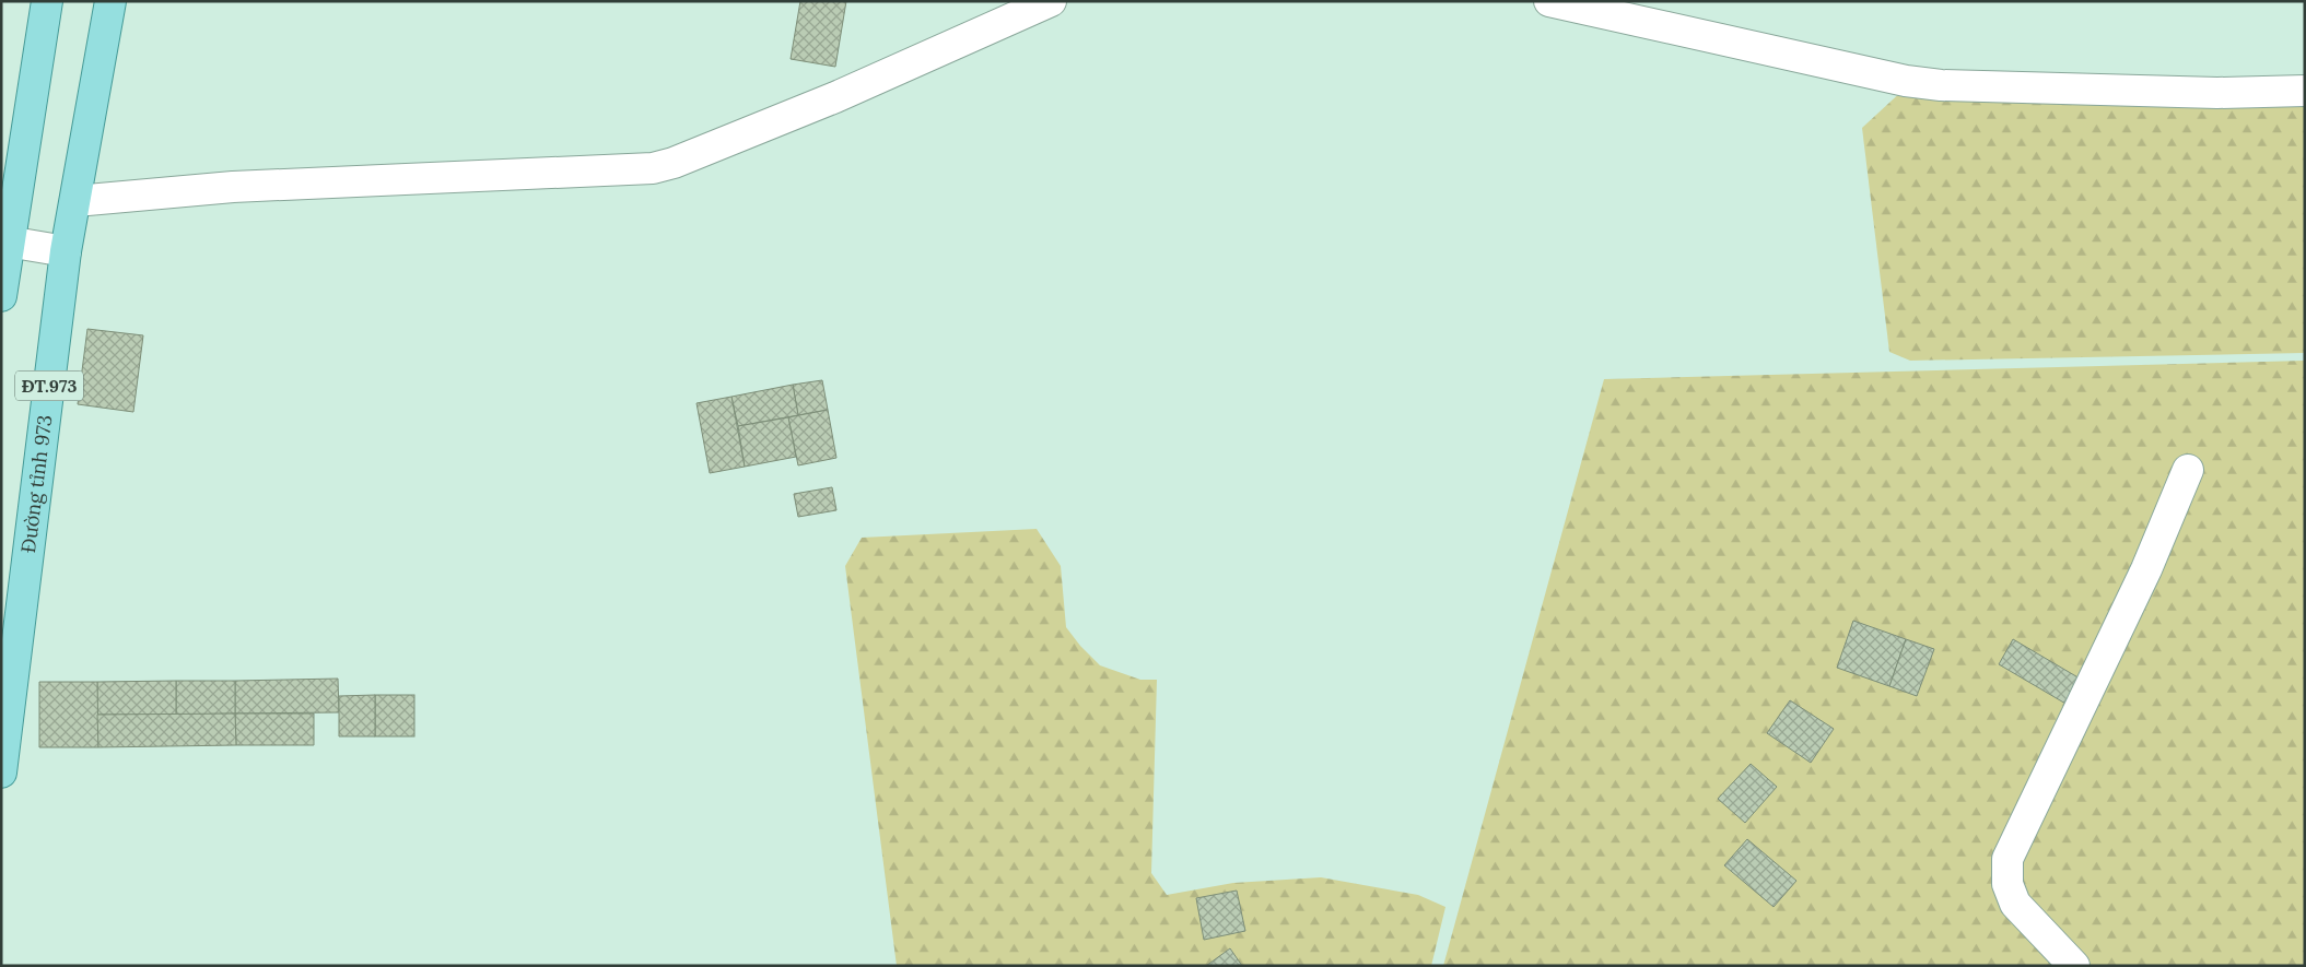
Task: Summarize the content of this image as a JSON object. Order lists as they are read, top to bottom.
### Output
{
  "streets": {
    "main road": ["ĐT.973", "Đường tỉnh 973"]
  }
}
